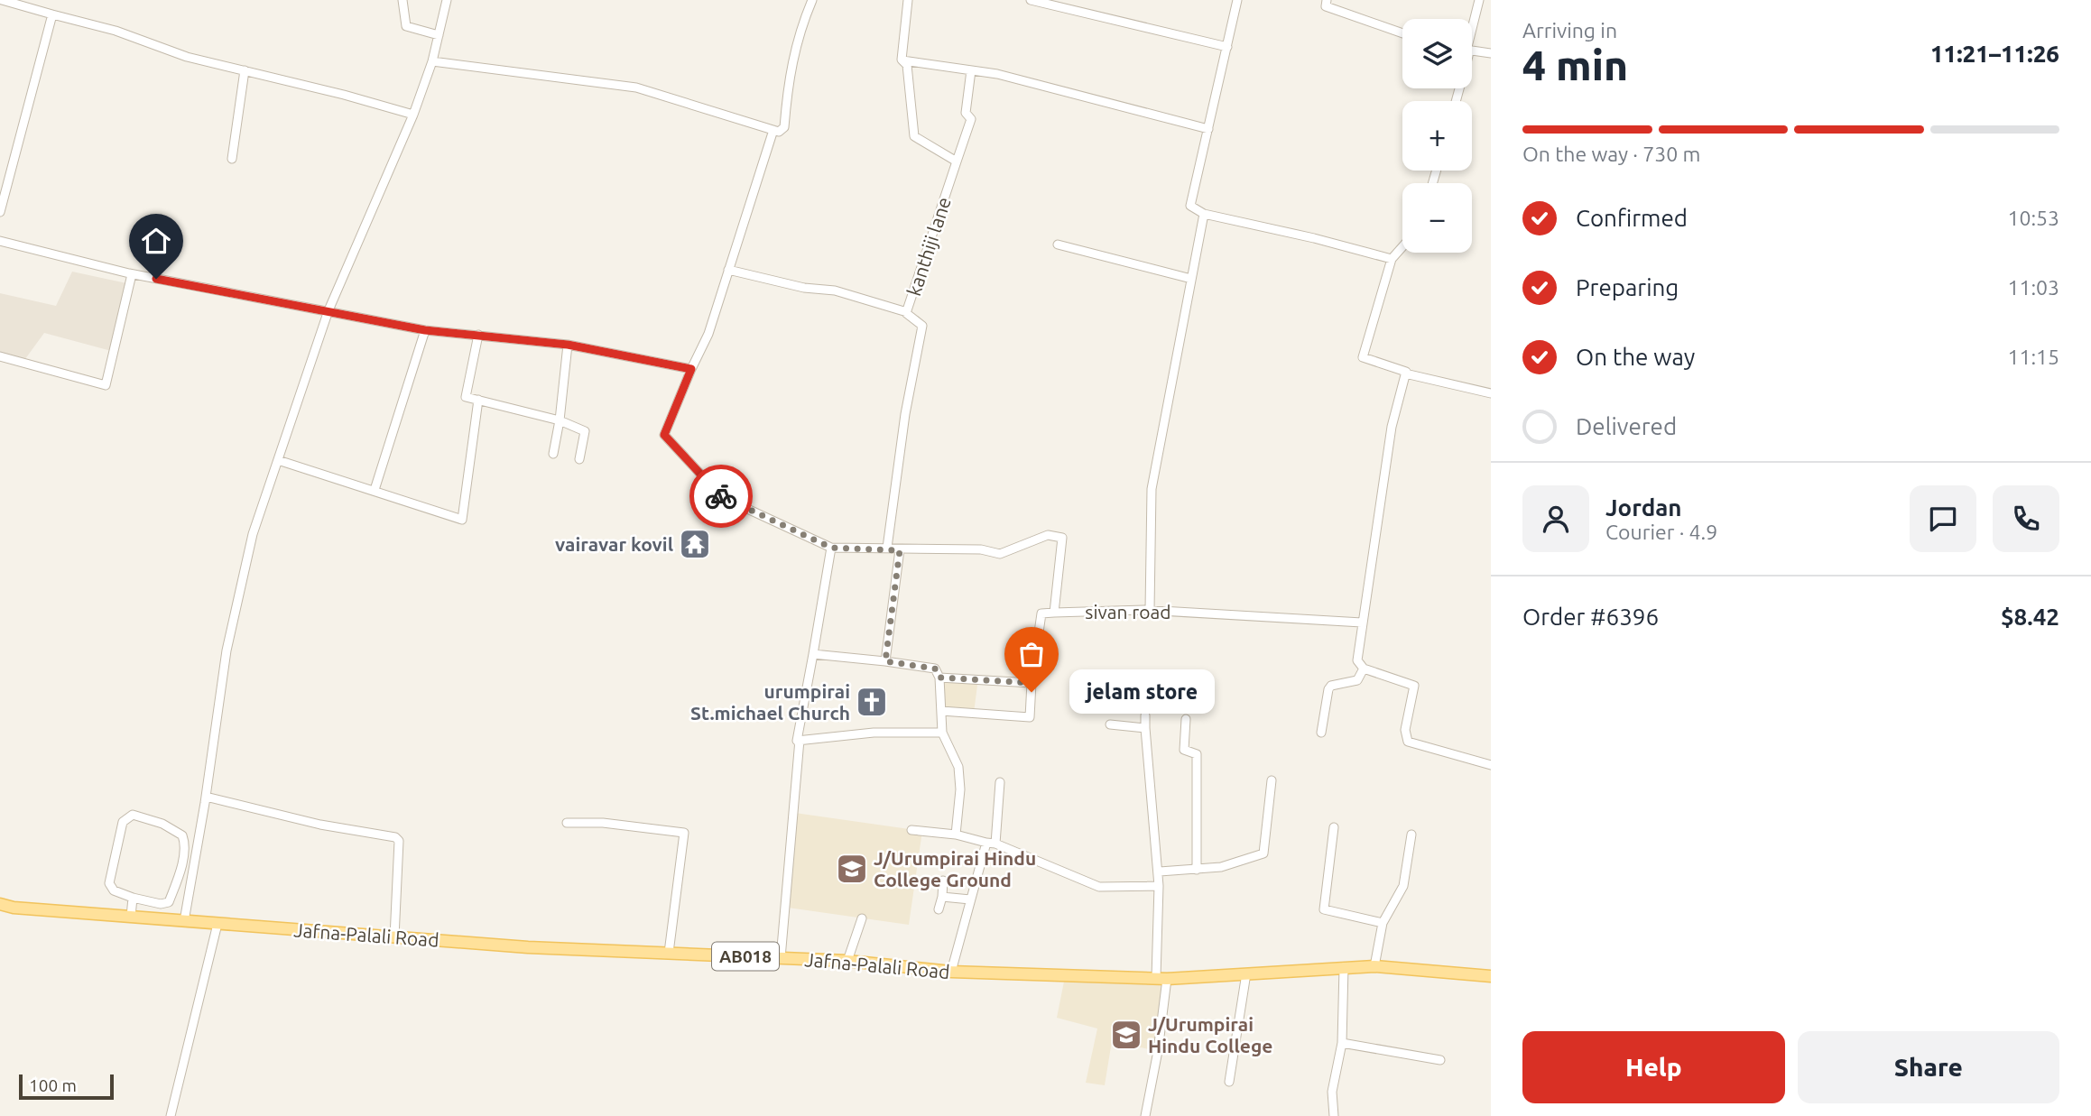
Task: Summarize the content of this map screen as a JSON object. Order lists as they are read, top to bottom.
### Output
{
  "streets": {
    "main road": ["Jafna-Palali Road", "AB018"],
    "street": ["kanthiji lane", "sivan road"]
  },
  "places": {
    "temple": ["vairavar kovil"],
    "other": ["jelam store"],
    "church": ["urumpirai St.michael Church"],
    "school or university": ["J/Urumpirai Hindu College Ground", "J/Urumpirai Hindu College"]
  },
  "scale_bar": "100 m",
  "page": {
    "heading": ["4 min", "Arriving in", "11:21–11:26"],
    "panel": [
      "Jordan",
      "Courier · 4.9",
      "Order #6396",
      "$8.42"
    ],
    "map_buttons": ["+", "−"],
    "bar": "On the way · 730 m",
    "list": [
      ["Confirmed", "10:53"],
      ["Preparing", "11:03"],
      ["On the way", "11:15"],
      "Delivered"
    ],
    "bubble": "jelam store",
    "buttons": ["Help", "Share"],
    "scale": "100 m"
  }
}
